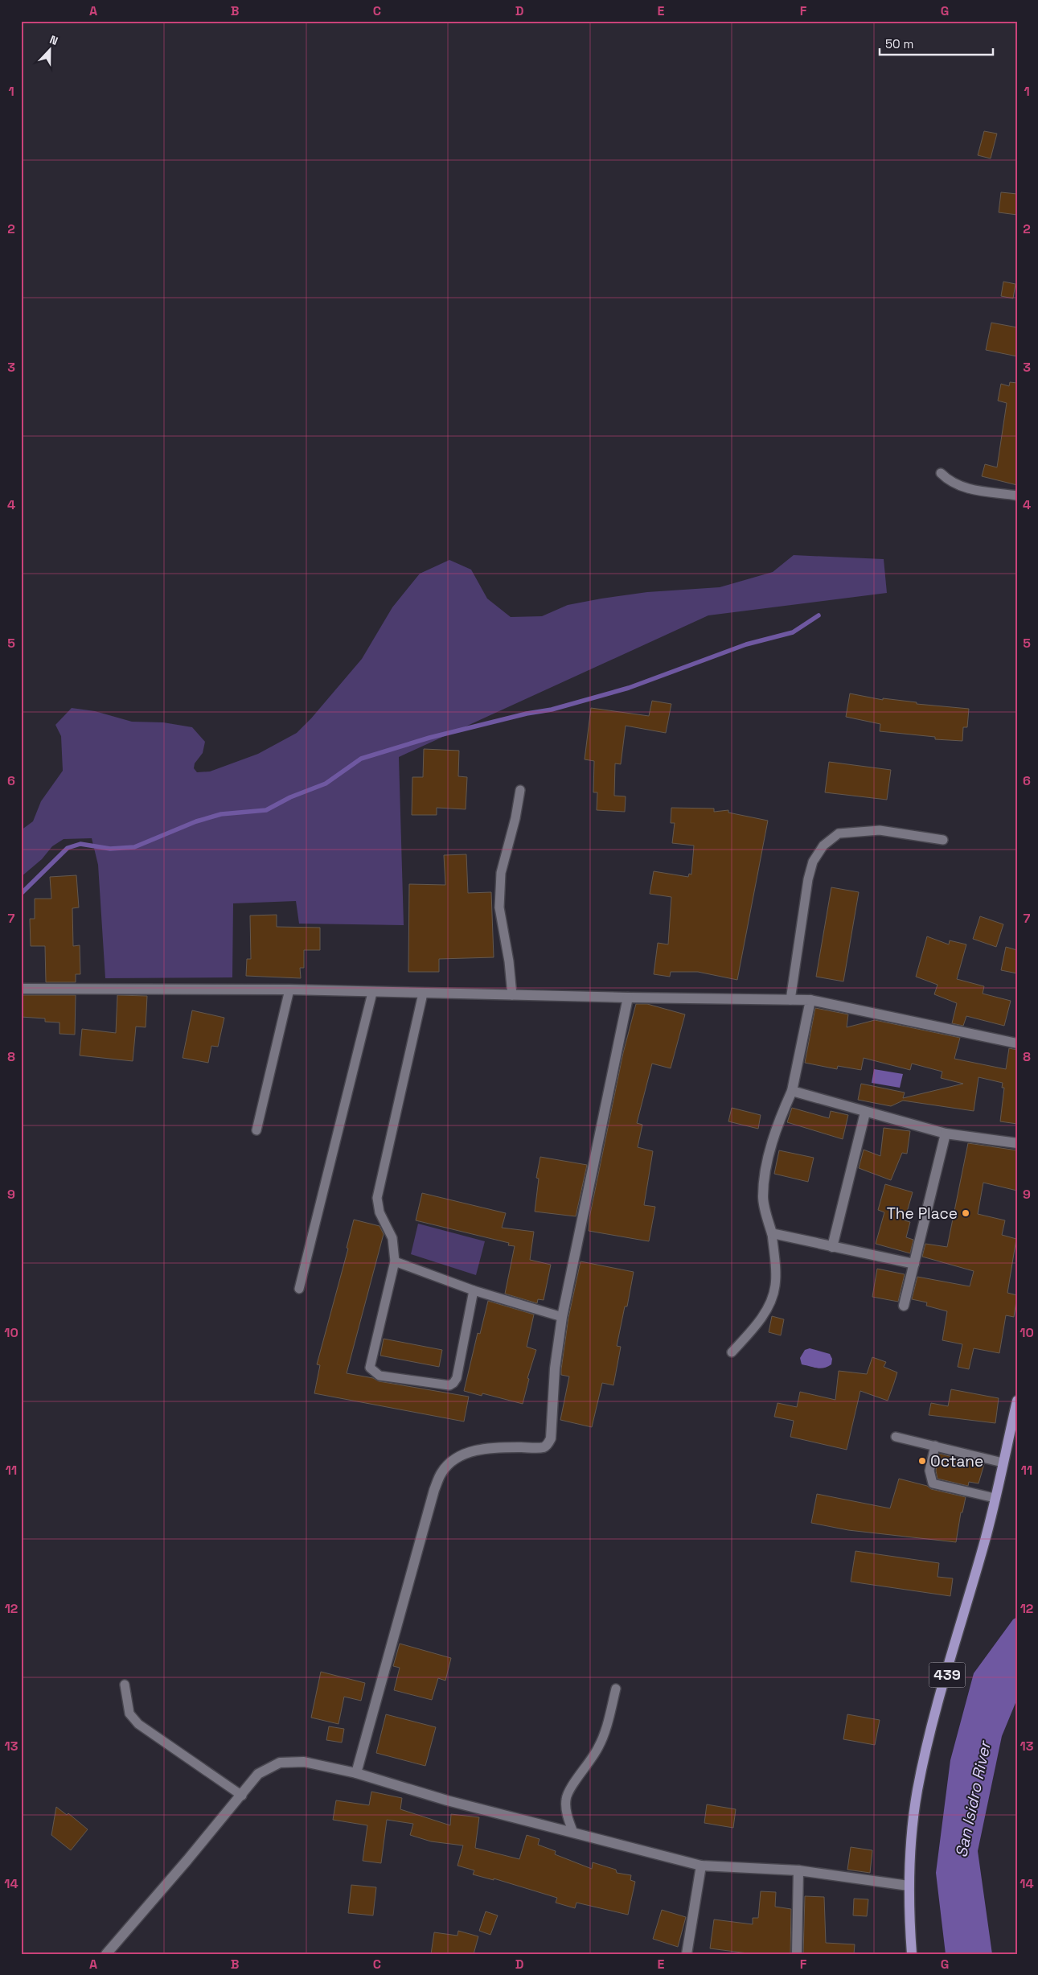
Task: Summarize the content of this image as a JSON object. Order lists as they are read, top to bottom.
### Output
{
  "streets": {
    "main road": ["439"]
  },
  "water": ["San Isidro River"],
  "places": ["The Place", "Octane"],
  "scale_bar": "50 m",
  "north": "top",
  "grid": {
    "columns": [
      "A",
      "B",
      "C",
      "D",
      "E",
      "F",
      "G"
    ],
    "rows": [
      "1",
      "2",
      "3",
      "4",
      "5",
      "6",
      "7",
      "8",
      "9",
      "10",
      "11",
      "12",
      "13",
      "14"
    ]
  }
}
